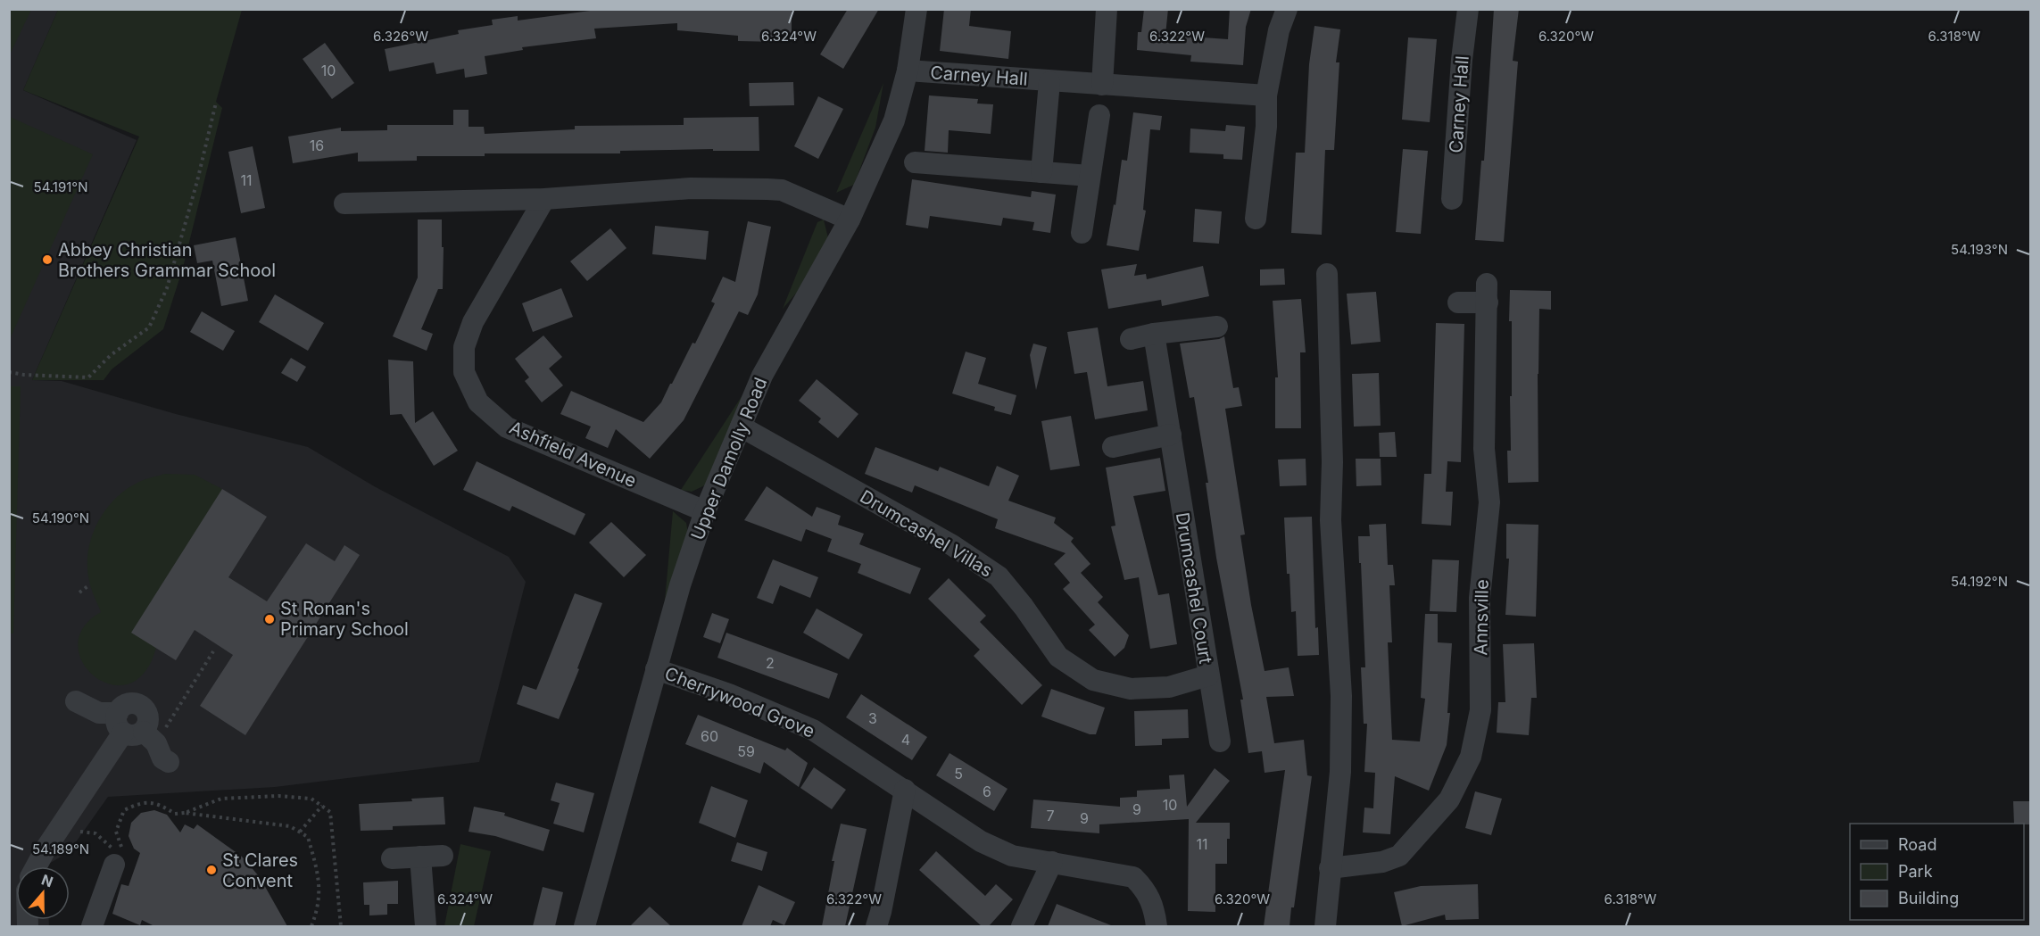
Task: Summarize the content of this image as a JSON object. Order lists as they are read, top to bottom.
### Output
{
  "streets": {
    "street": [
      "Carney Hall",
      "Ashfield Avenue",
      "Upper Damolly Road",
      "Drumcashel Villas",
      "Drumcashel Court",
      "Annsville",
      "Cherrywood Grove"
    ]
  },
  "crossings": [
    ["Carney Hall", "Upper Damolly Road"],
    ["Ashfield Avenue", "Upper Damolly Road"],
    ["Upper Damolly Road", "Drumcashel Villas"],
    ["Upper Damolly Road", "Cherrywood Grove"],
    ["Drumcashel Villas", "Drumcashel Court"]
  ],
  "places": ["Abbey Christian Brothers Grammar School", "St Ronan's Primary School", "St Clares Convent"],
  "house_numbers": [
    "10",
    "16",
    "11",
    "2",
    "3",
    "60",
    "4",
    "59",
    "5",
    "6",
    "10",
    "9",
    "7",
    "9",
    "11"
  ],
  "legend": ["Road", "Park", "Building"],
  "north": "top",
  "coordinates": [
    "6.326°W",
    "6.324°W",
    "6.322°W",
    "6.320°W",
    "6.318°W",
    "54.191°N",
    "54.193°N",
    "54.190°N",
    "54.192°N",
    "54.189°N"
  ]
}
